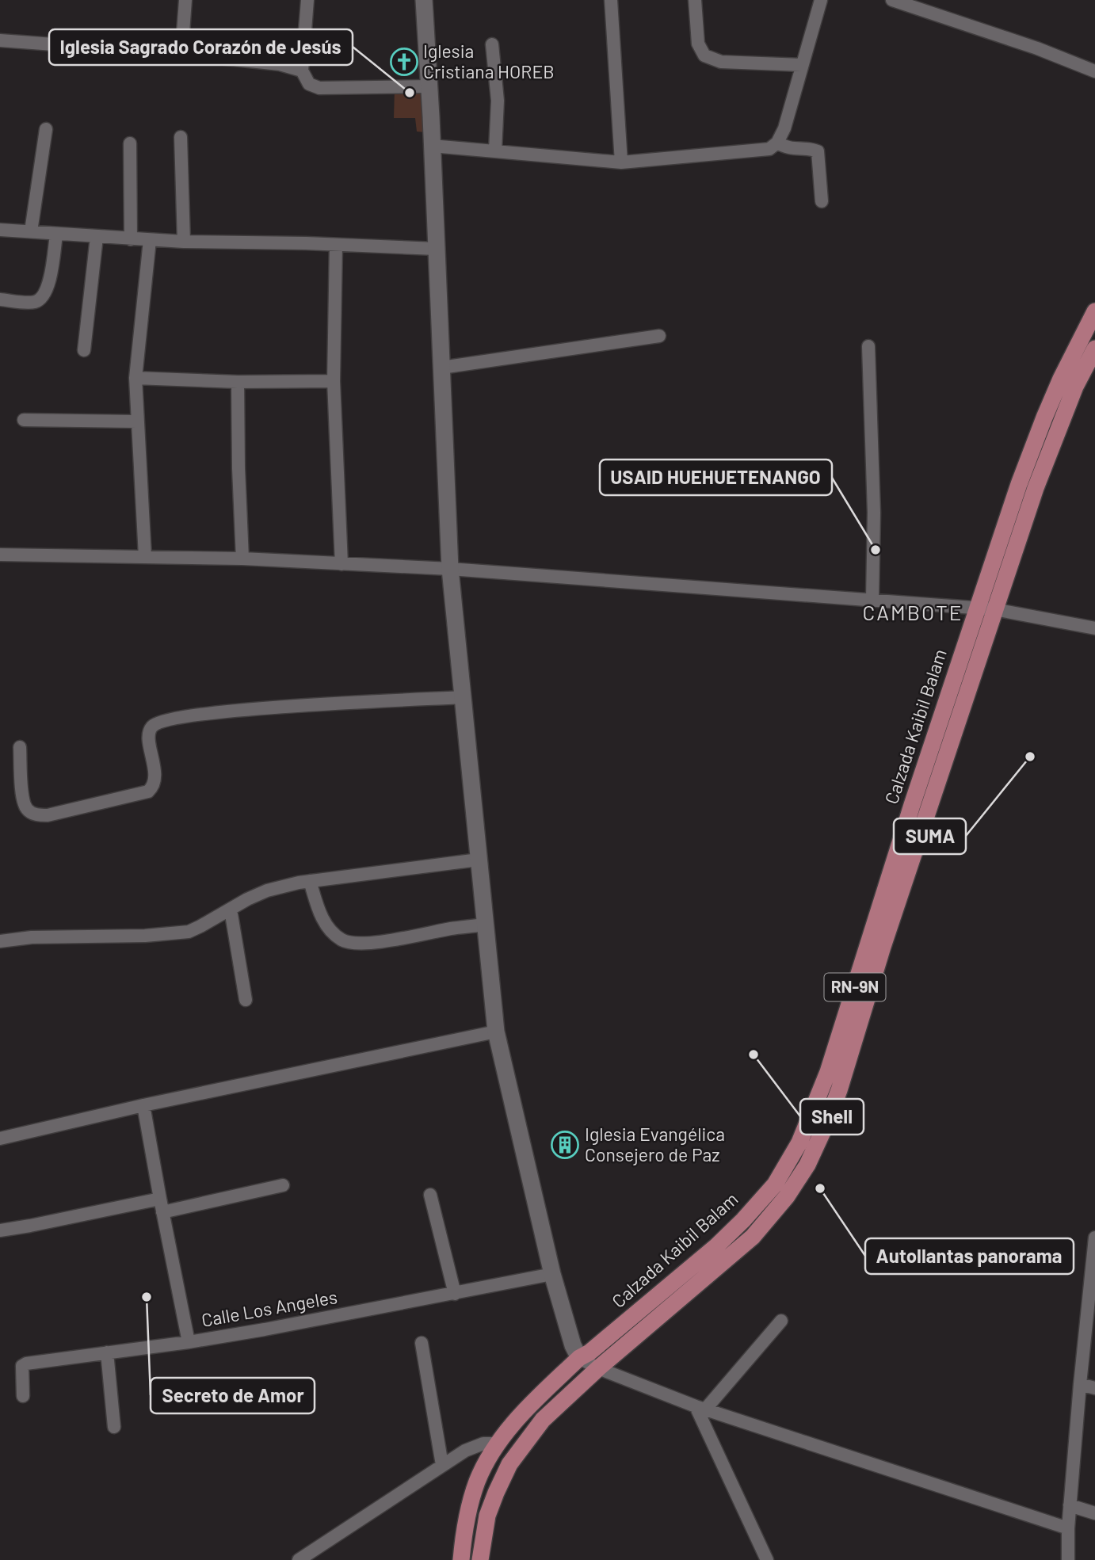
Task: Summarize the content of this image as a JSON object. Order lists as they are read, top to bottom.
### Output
{
  "streets": {
    "main road": ["Calzada Kaibil Balam", "RN-9N"],
    "street": ["Calle Los Angeles"]
  },
  "districts": ["CAMBOTE"],
  "places": {
    "church": ["Iglesia Cristiana HOREB"],
    "other": [
      "Iglesia Sagrado Corazón de Jesús",
      "USAID HUEHUETENANGO",
      "SUMA",
      "Shell",
      "Autollantas panorama",
      "Secreto de Amor"
    ],
    "building": ["Iglesia Evangélica Consejero de Paz"]
  }
}
